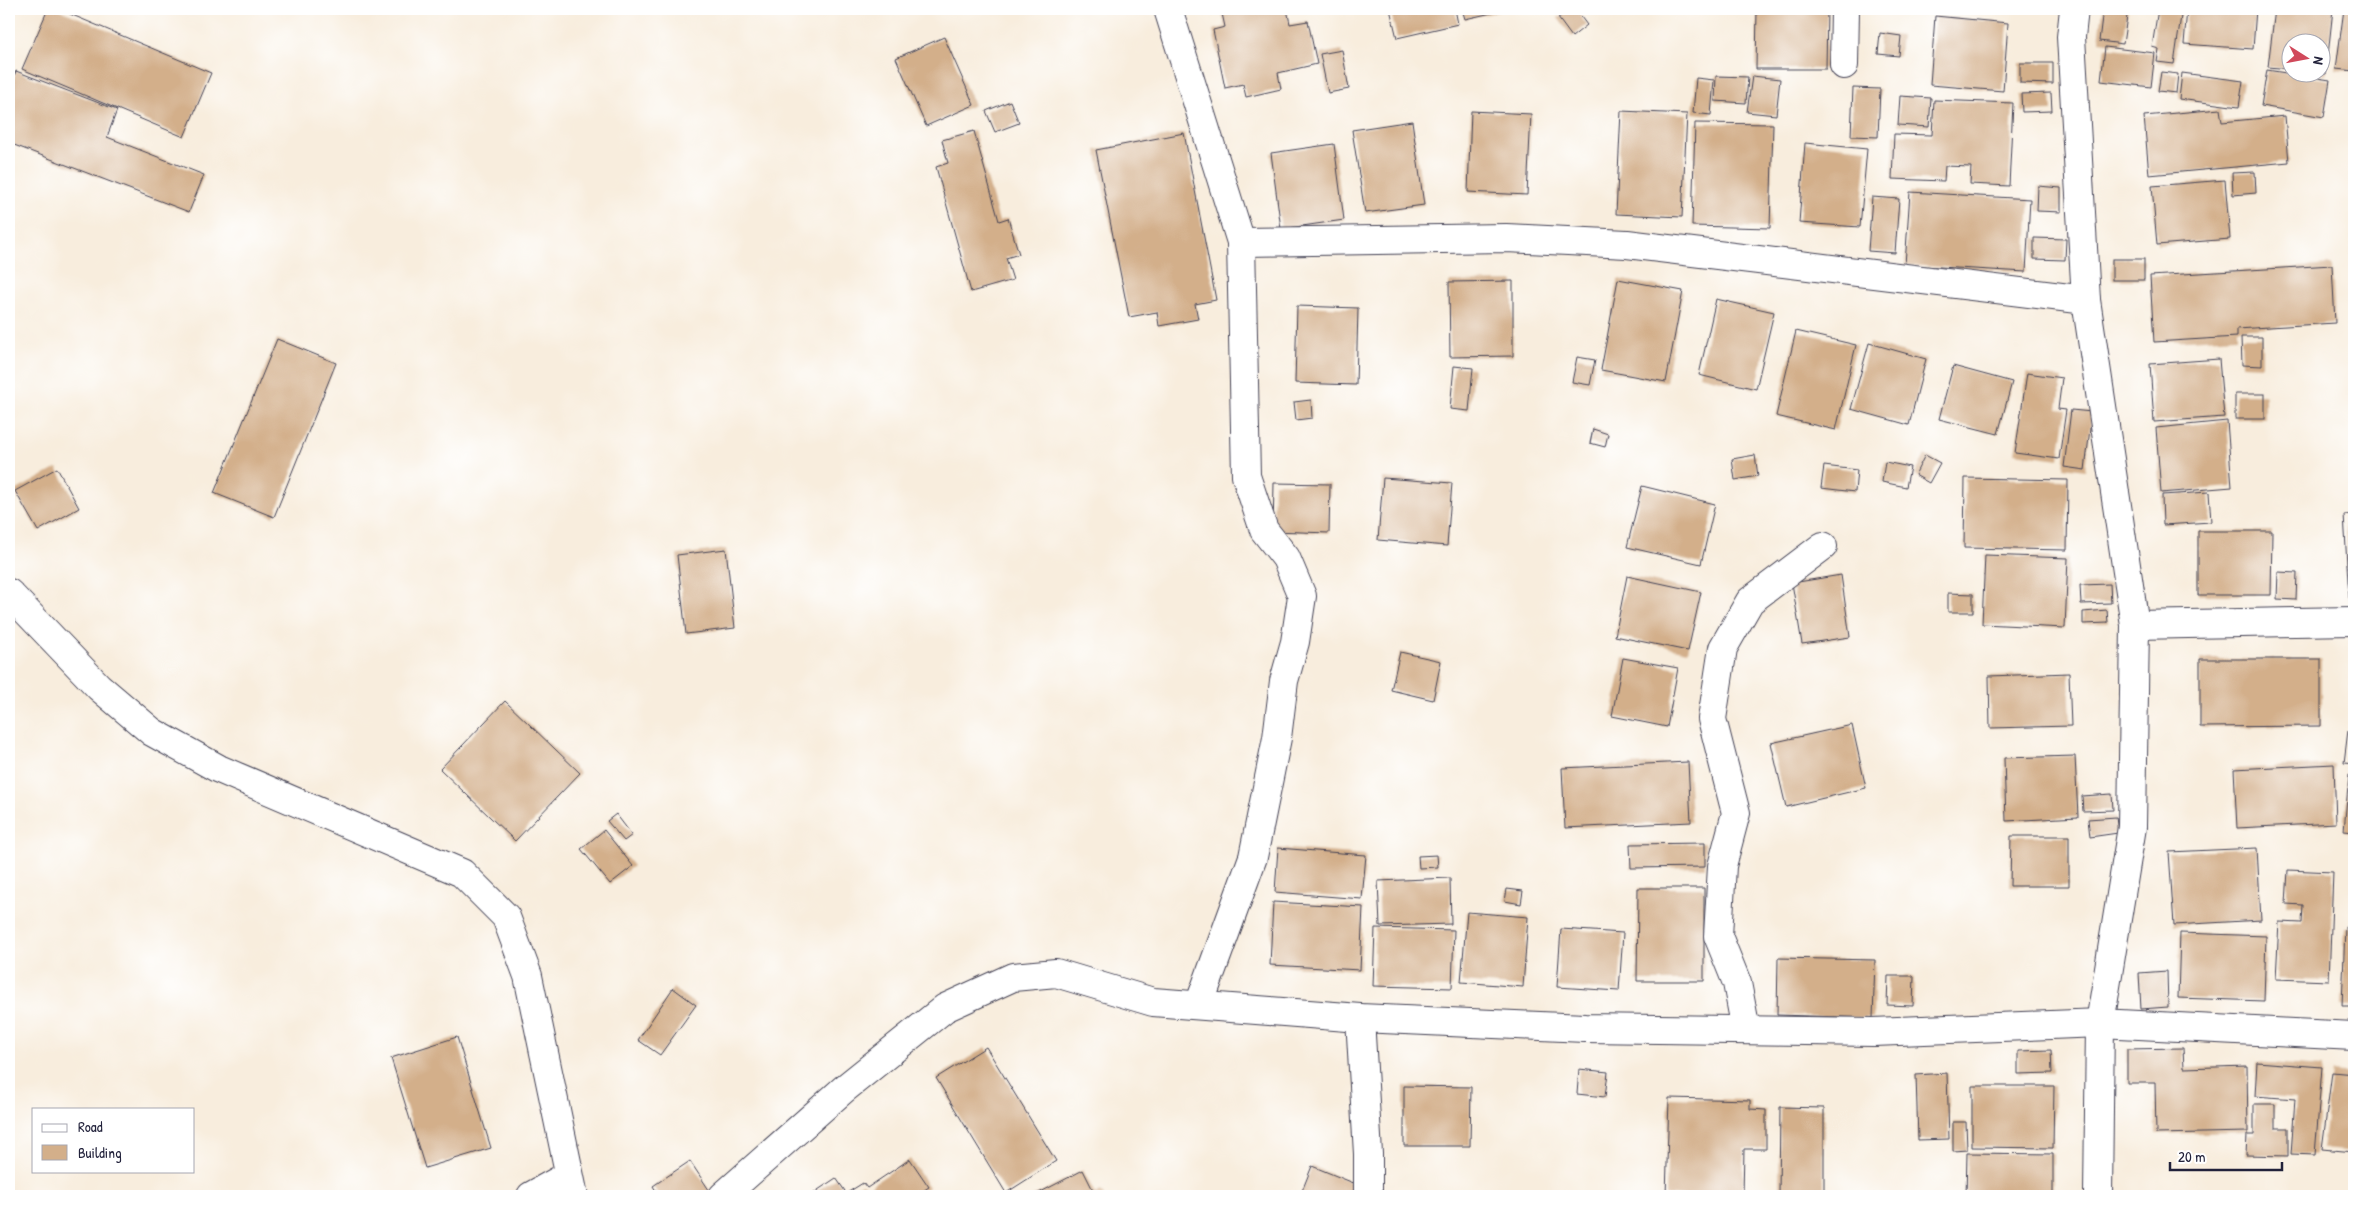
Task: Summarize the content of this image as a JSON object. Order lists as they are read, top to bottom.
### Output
{
  "legend": ["Road", "Building"],
  "scale_bar": "20 m",
  "north": "right"
}
